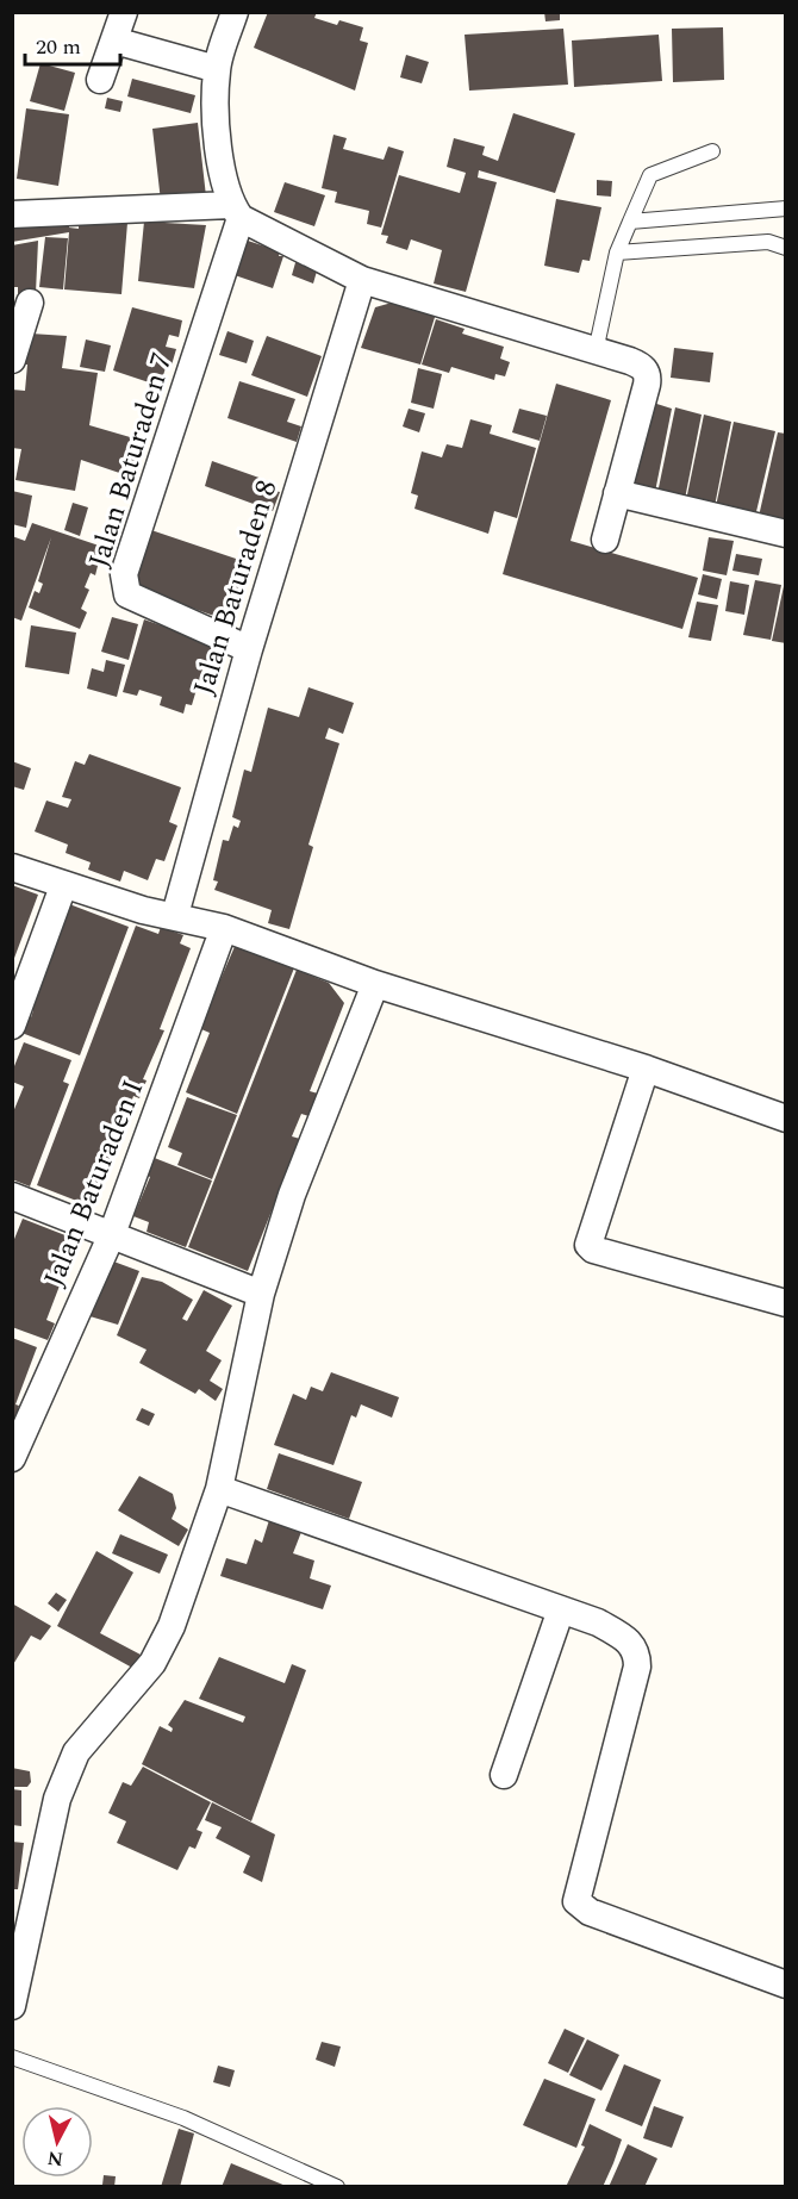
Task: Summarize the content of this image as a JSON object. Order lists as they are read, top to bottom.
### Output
{
  "streets": {
    "street": ["Jalan Baturaden 7", "Jalan Baturaden 8", "Jalan Baturaden I"]
  },
  "crossings": [
    ["Jalan Baturaden 7", "Jalan Baturaden 8"]
  ],
  "scale_bar": "20 m",
  "north": "bottom"
}
